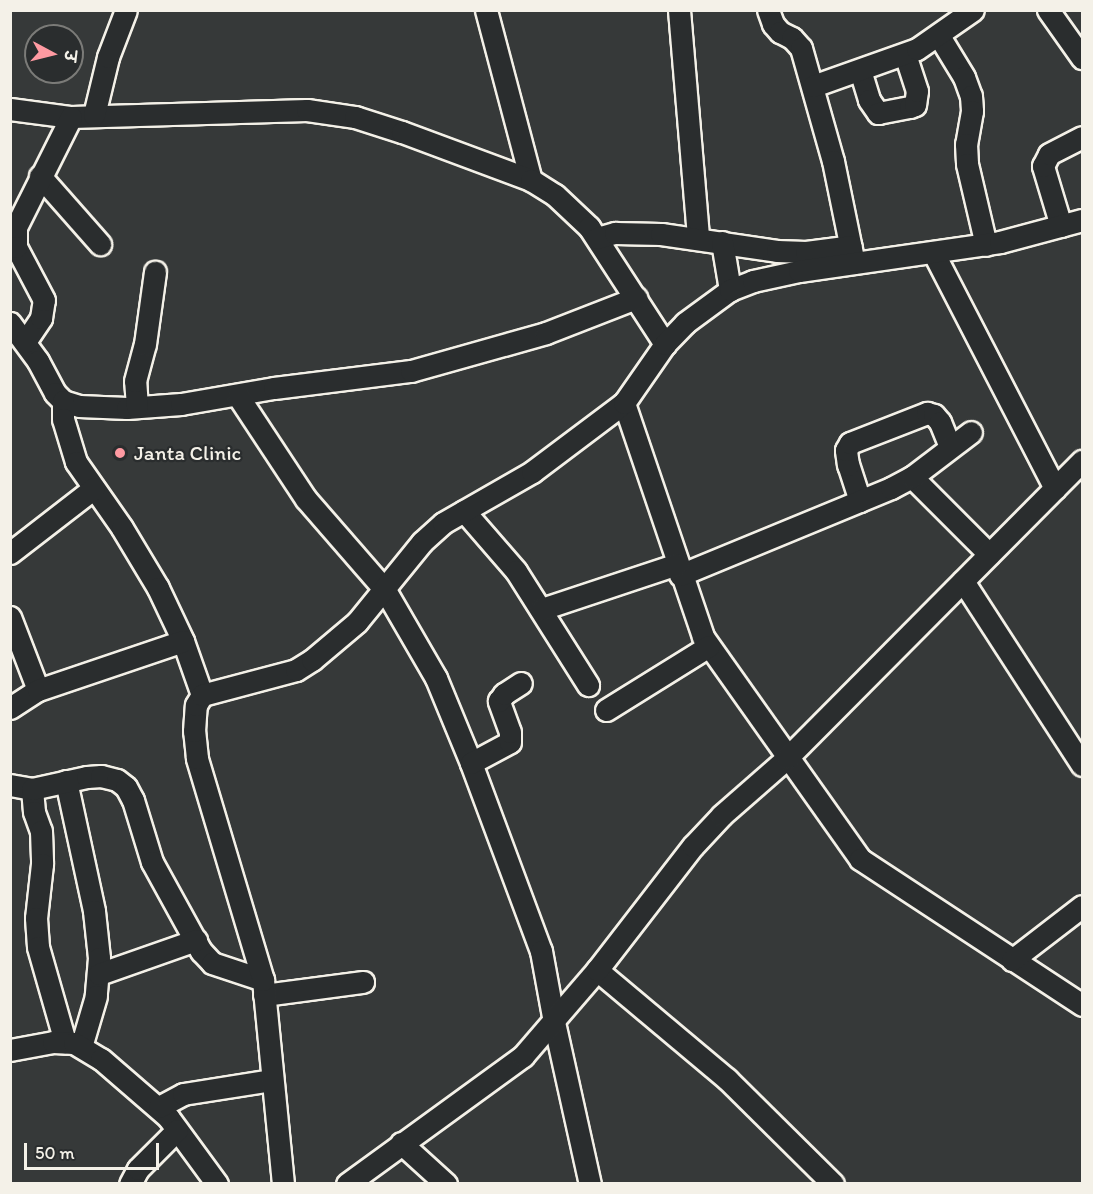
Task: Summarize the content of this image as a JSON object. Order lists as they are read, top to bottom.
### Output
{
  "places": ["Janta Clinic"],
  "scale_bar": "50 m",
  "north": "right"
}
